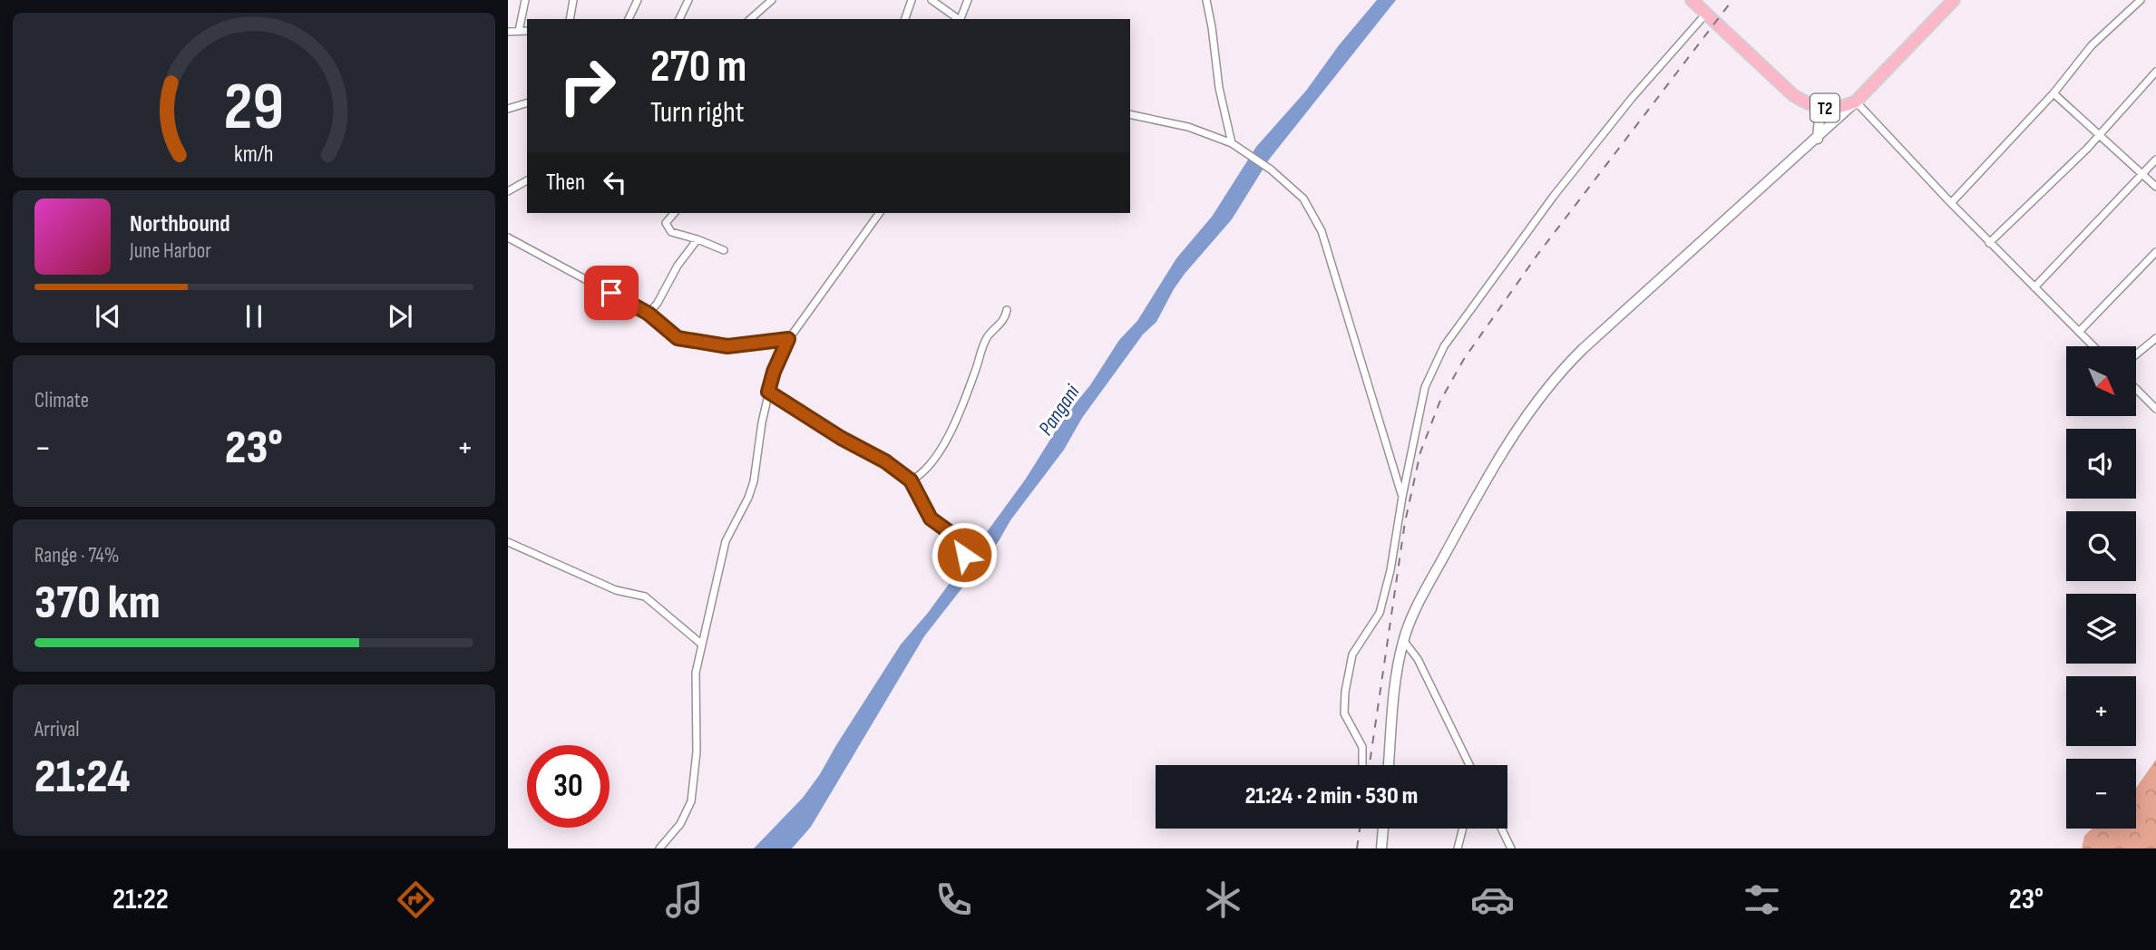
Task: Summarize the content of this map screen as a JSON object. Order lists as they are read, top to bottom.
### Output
{
  "streets": {
    "highway": ["T2"]
  },
  "water": ["Pangani"],
  "north": "bottom right",
  "page": {
    "turn": ["270 m", "Turn right"],
    "then": "Then",
    "song": ["Northbound", "June Harbor"],
    "map_buttons": ["+", "−"],
    "tile": [
      "Climate",
      ["Range · 74%", "370 km"],
      ["Arrival", "21:24"]
    ],
    "heat": ["−", "23°", "+"],
    "limit": "30",
    "trip": "21:24 · 2 min · 530 m",
    "tabs": ["21:22", "23°"],
    "gauge": ["29", "km/h"]
  }
}
